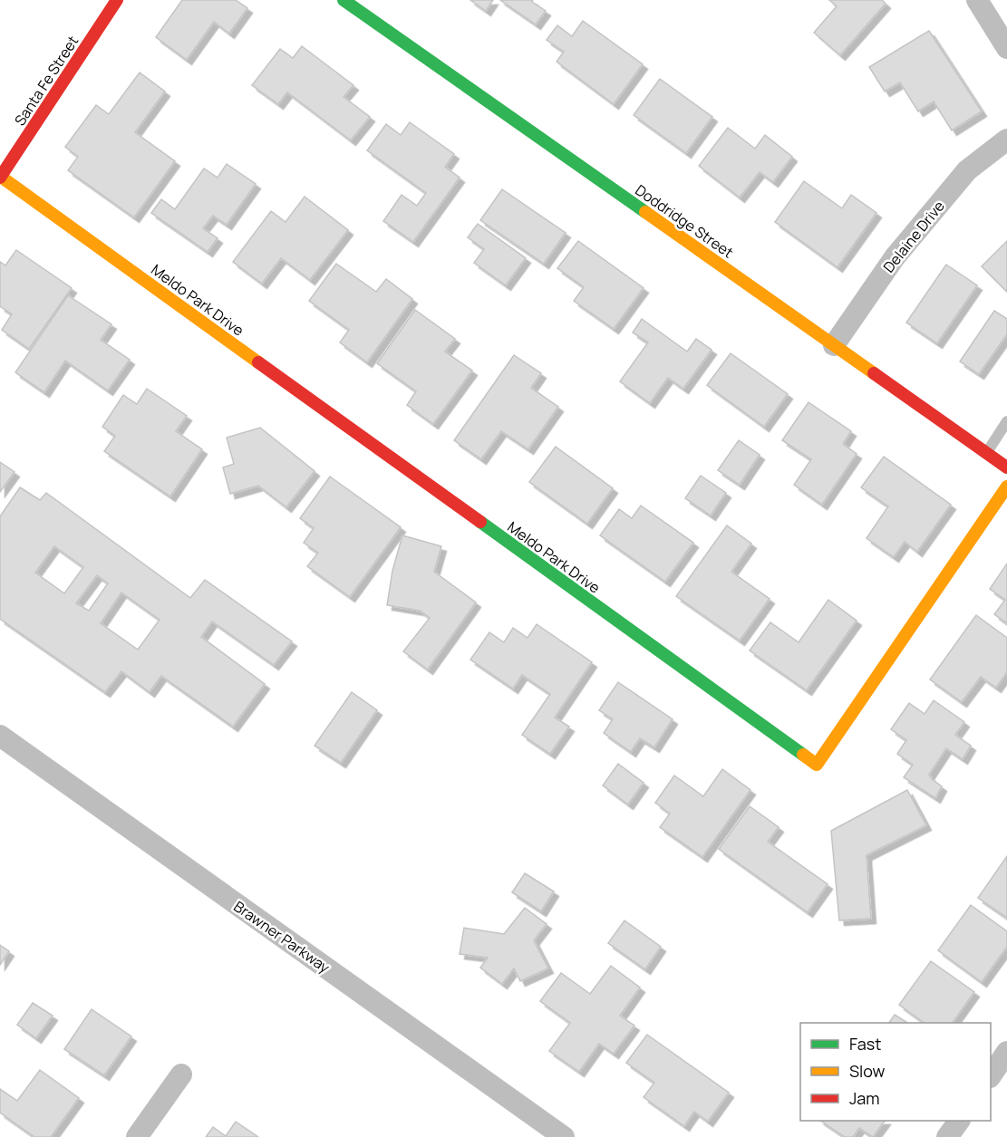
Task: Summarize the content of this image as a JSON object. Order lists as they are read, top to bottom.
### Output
{
  "streets": {
    "street": [
      "Santa Fe Street",
      "Doddridge Street",
      "Delaine Drive",
      "Meldo Park Drive",
      "Brawner Parkway"
    ]
  },
  "crossings": [
    ["Santa Fe Street", "Meldo Park Drive"],
    ["Doddridge Street", "Delaine Drive"]
  ],
  "legend": ["Fast", "Slow", "Jam"]
}
